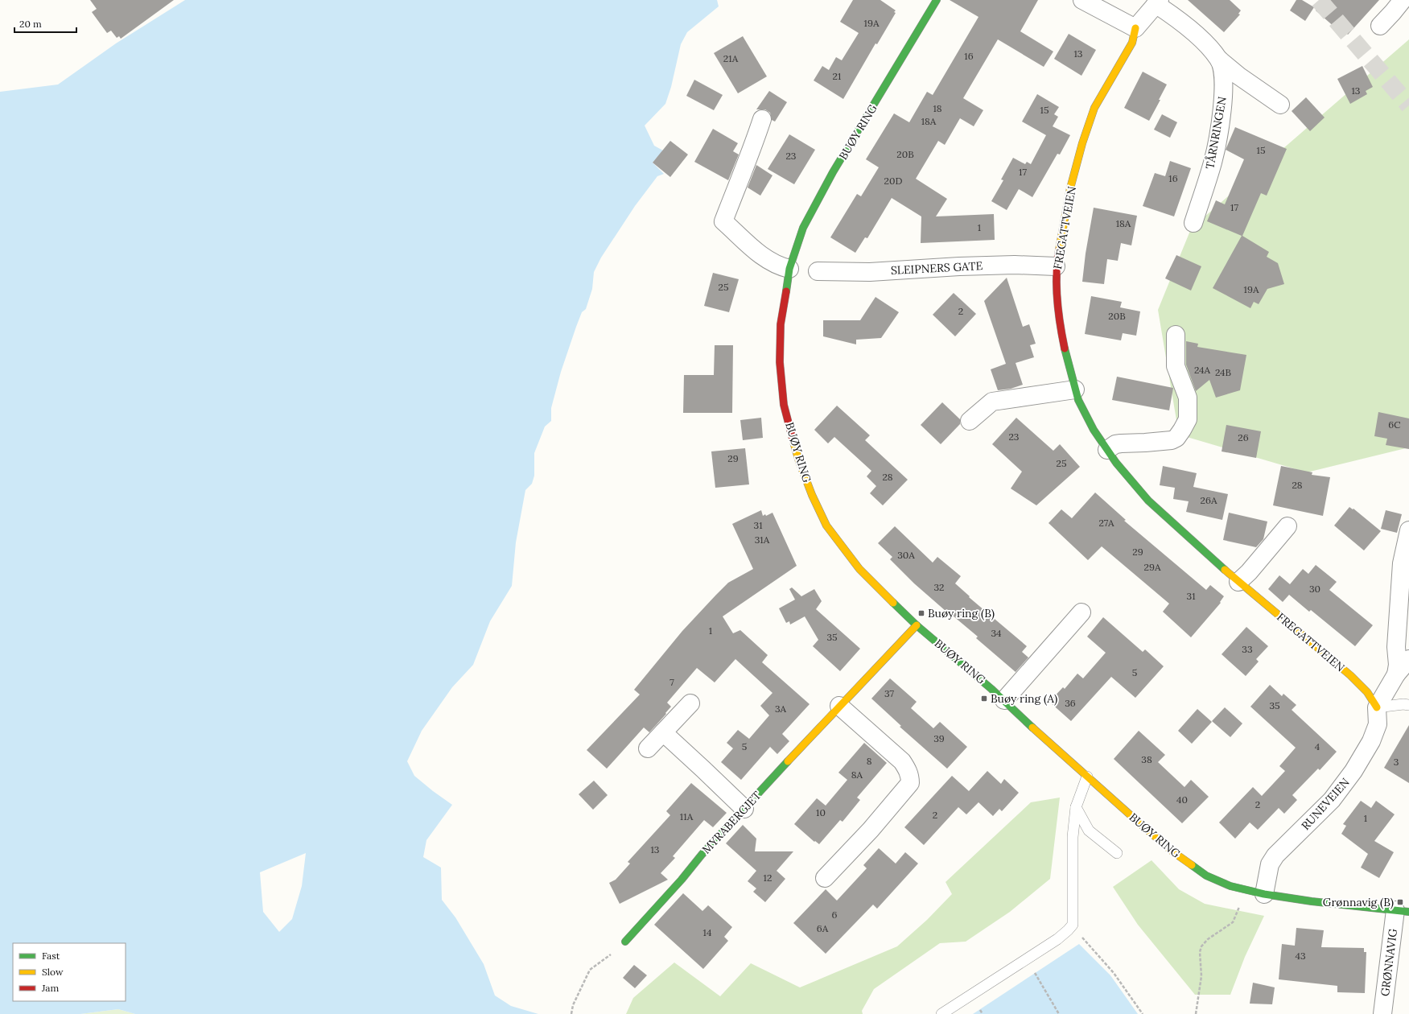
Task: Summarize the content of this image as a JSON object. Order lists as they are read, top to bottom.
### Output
{
  "streets": {
    "street": [
      "BUØY RING",
      "TÅRNRINGEN",
      "FREGATTVEIEN",
      "SLEIPNERS GATE",
      "RUNEVEIEN",
      "MYRABERGJET",
      "GRØNNAVIG"
    ]
  },
  "crossings": [
    ["BUØY RING", "RUNEVEIEN"],
    ["BUØY RING", "MYRABERGJET"],
    ["BUØY RING", "GRØNNAVIG"],
    ["TÅRNRINGEN", "FREGATTVEIEN"],
    ["FREGATTVEIEN", "SLEIPNERS GATE"],
    ["FREGATTVEIEN", "RUNEVEIEN"]
  ],
  "places": {
    "transit": ["Buøy ring (B)", "Buøy ring (A)", "Grønnavig (B)"]
  },
  "house_numbers": [
    "19A",
    "13",
    "16",
    "21A",
    "21",
    "13",
    "18",
    "15",
    "18A",
    "15",
    "20B",
    "23",
    "17",
    "16",
    "20D",
    "17",
    "18A",
    "1",
    "25",
    "19A",
    "2",
    "20B",
    "24A",
    "24B",
    "6C",
    "23",
    "26",
    "29",
    "25",
    "28",
    "28",
    "26A",
    "27A",
    "31",
    "31A",
    "29",
    "30A",
    "29A",
    "32",
    "30",
    "31",
    "1",
    "34",
    "35",
    "33",
    "5",
    "7",
    "37",
    "36",
    "35",
    "3A",
    "39",
    "5",
    "4",
    "38",
    "8",
    "3",
    "8A",
    "40",
    "2",
    "10",
    "2",
    "11A",
    "1",
    "13",
    "12",
    "6",
    "6A",
    "14",
    "43"
  ],
  "legend": ["Fast", "Slow", "Jam"],
  "scale_bar": "20 m"
}
